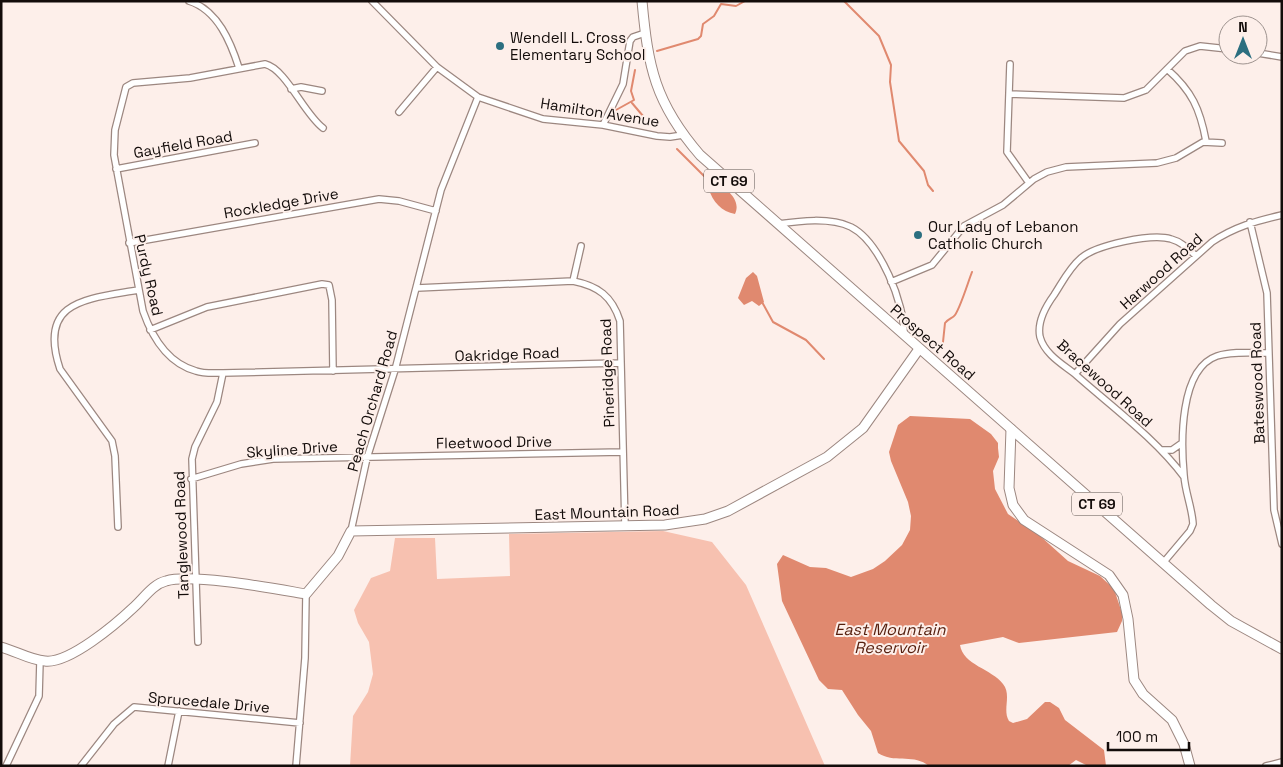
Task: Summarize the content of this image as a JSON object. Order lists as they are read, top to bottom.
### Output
{
  "streets": {
    "street": [
      "Hamilton Avenue",
      "Gayfield Road",
      "CT 69",
      "Rockledge Drive",
      "Harwood Road",
      "Purdy Road",
      "Prospect Road",
      "Oakridge Road",
      "Pineridge Road",
      "Bracewood Road",
      "Bateswood Road",
      "Peach Orchard Road",
      "Fleetwood Drive",
      "Skyline Drive",
      "East Mountain Road",
      "Tanglewood Road",
      "Sprucedale Drive"
    ]
  },
  "crossings": [
    ["Hamilton Avenue", "Prospect Road"],
    ["Hamilton Avenue", "Peach Orchard Road"],
    ["Gayfield Road", "Purdy Road"],
    ["Rockledge Drive", "Purdy Road"],
    ["Rockledge Drive", "Peach Orchard Road"],
    ["Harwood Road", "Bracewood Road"],
    ["Harwood Road", "Bateswood Road"],
    ["Purdy Road", "Oakridge Road"],
    ["Purdy Road", "Peach Orchard Road"],
    ["Purdy Road", "Tanglewood Road"],
    ["Prospect Road", "East Mountain Road"],
    ["Oakridge Road", "Pineridge Road"],
    ["Oakridge Road", "Peach Orchard Road"],
    ["Pineridge Road", "Peach Orchard Road"],
    ["Pineridge Road", "Fleetwood Drive"],
    ["Pineridge Road", "East Mountain Road"],
    ["Peach Orchard Road", "Fleetwood Drive"],
    ["Peach Orchard Road", "Skyline Drive"],
    ["Peach Orchard Road", "East Mountain Road"],
    ["Fleetwood Drive", "Skyline Drive"],
    ["Skyline Drive", "Tanglewood Road"]
  ],
  "water": ["East Mountain Reservoir"],
  "places": ["Wendell L. Cross Elementary School", "Our Lady of Lebanon Catholic Church"],
  "scale_bar": "100 m",
  "north": "top"
}
